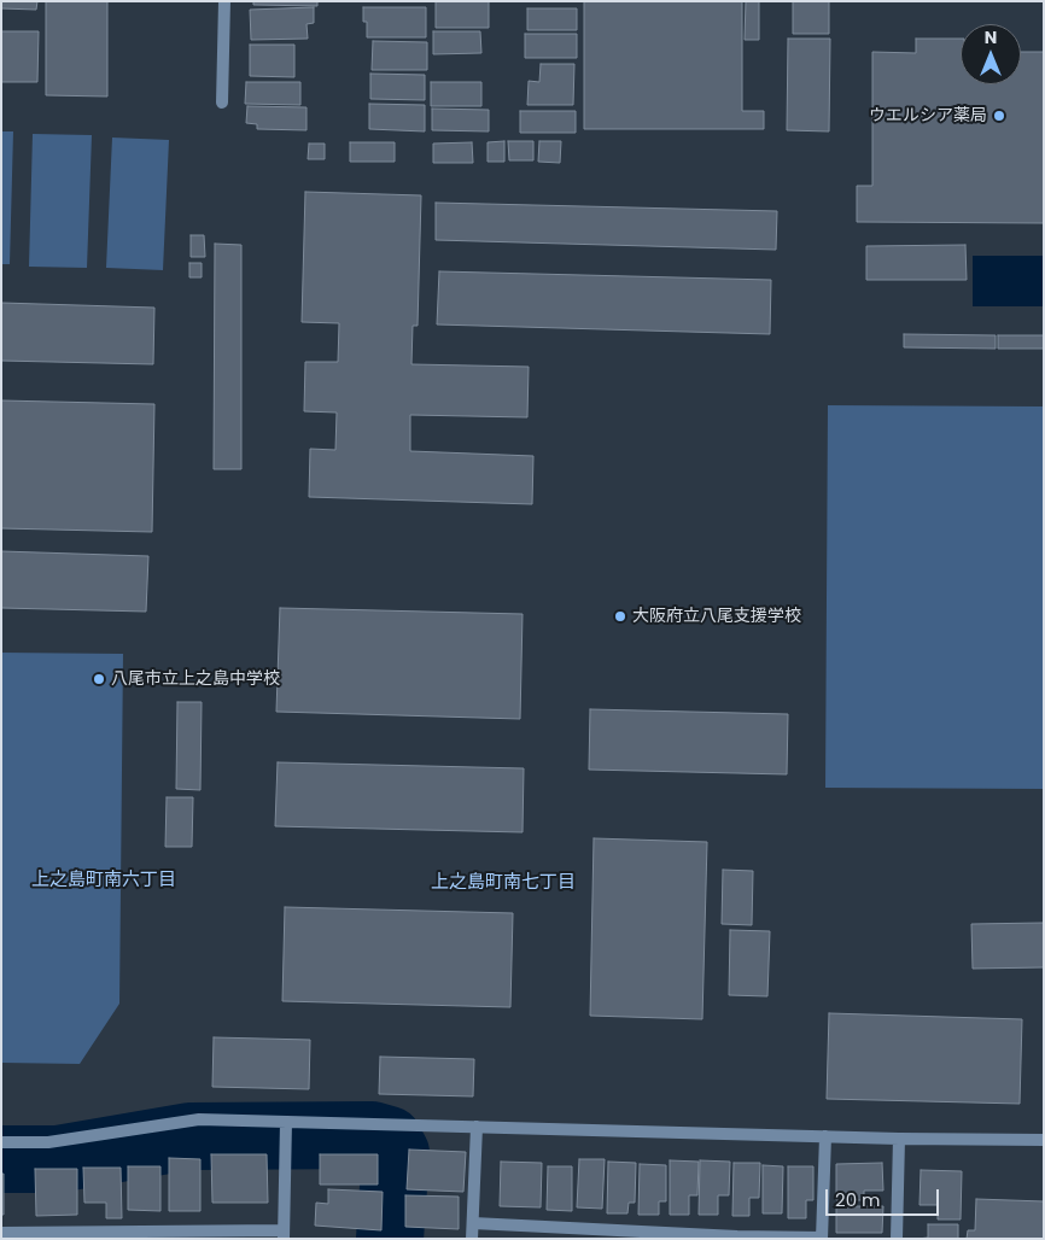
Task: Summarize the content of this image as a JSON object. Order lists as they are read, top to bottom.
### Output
{
  "districts": ["上之島町南六丁目", "上之島町南七丁目"],
  "places": ["ウエルシア薬局", "大阪府立八尾支援学校", "八尾市立上之島中学校"],
  "scale_bar": "20 m",
  "north": "top"
}
